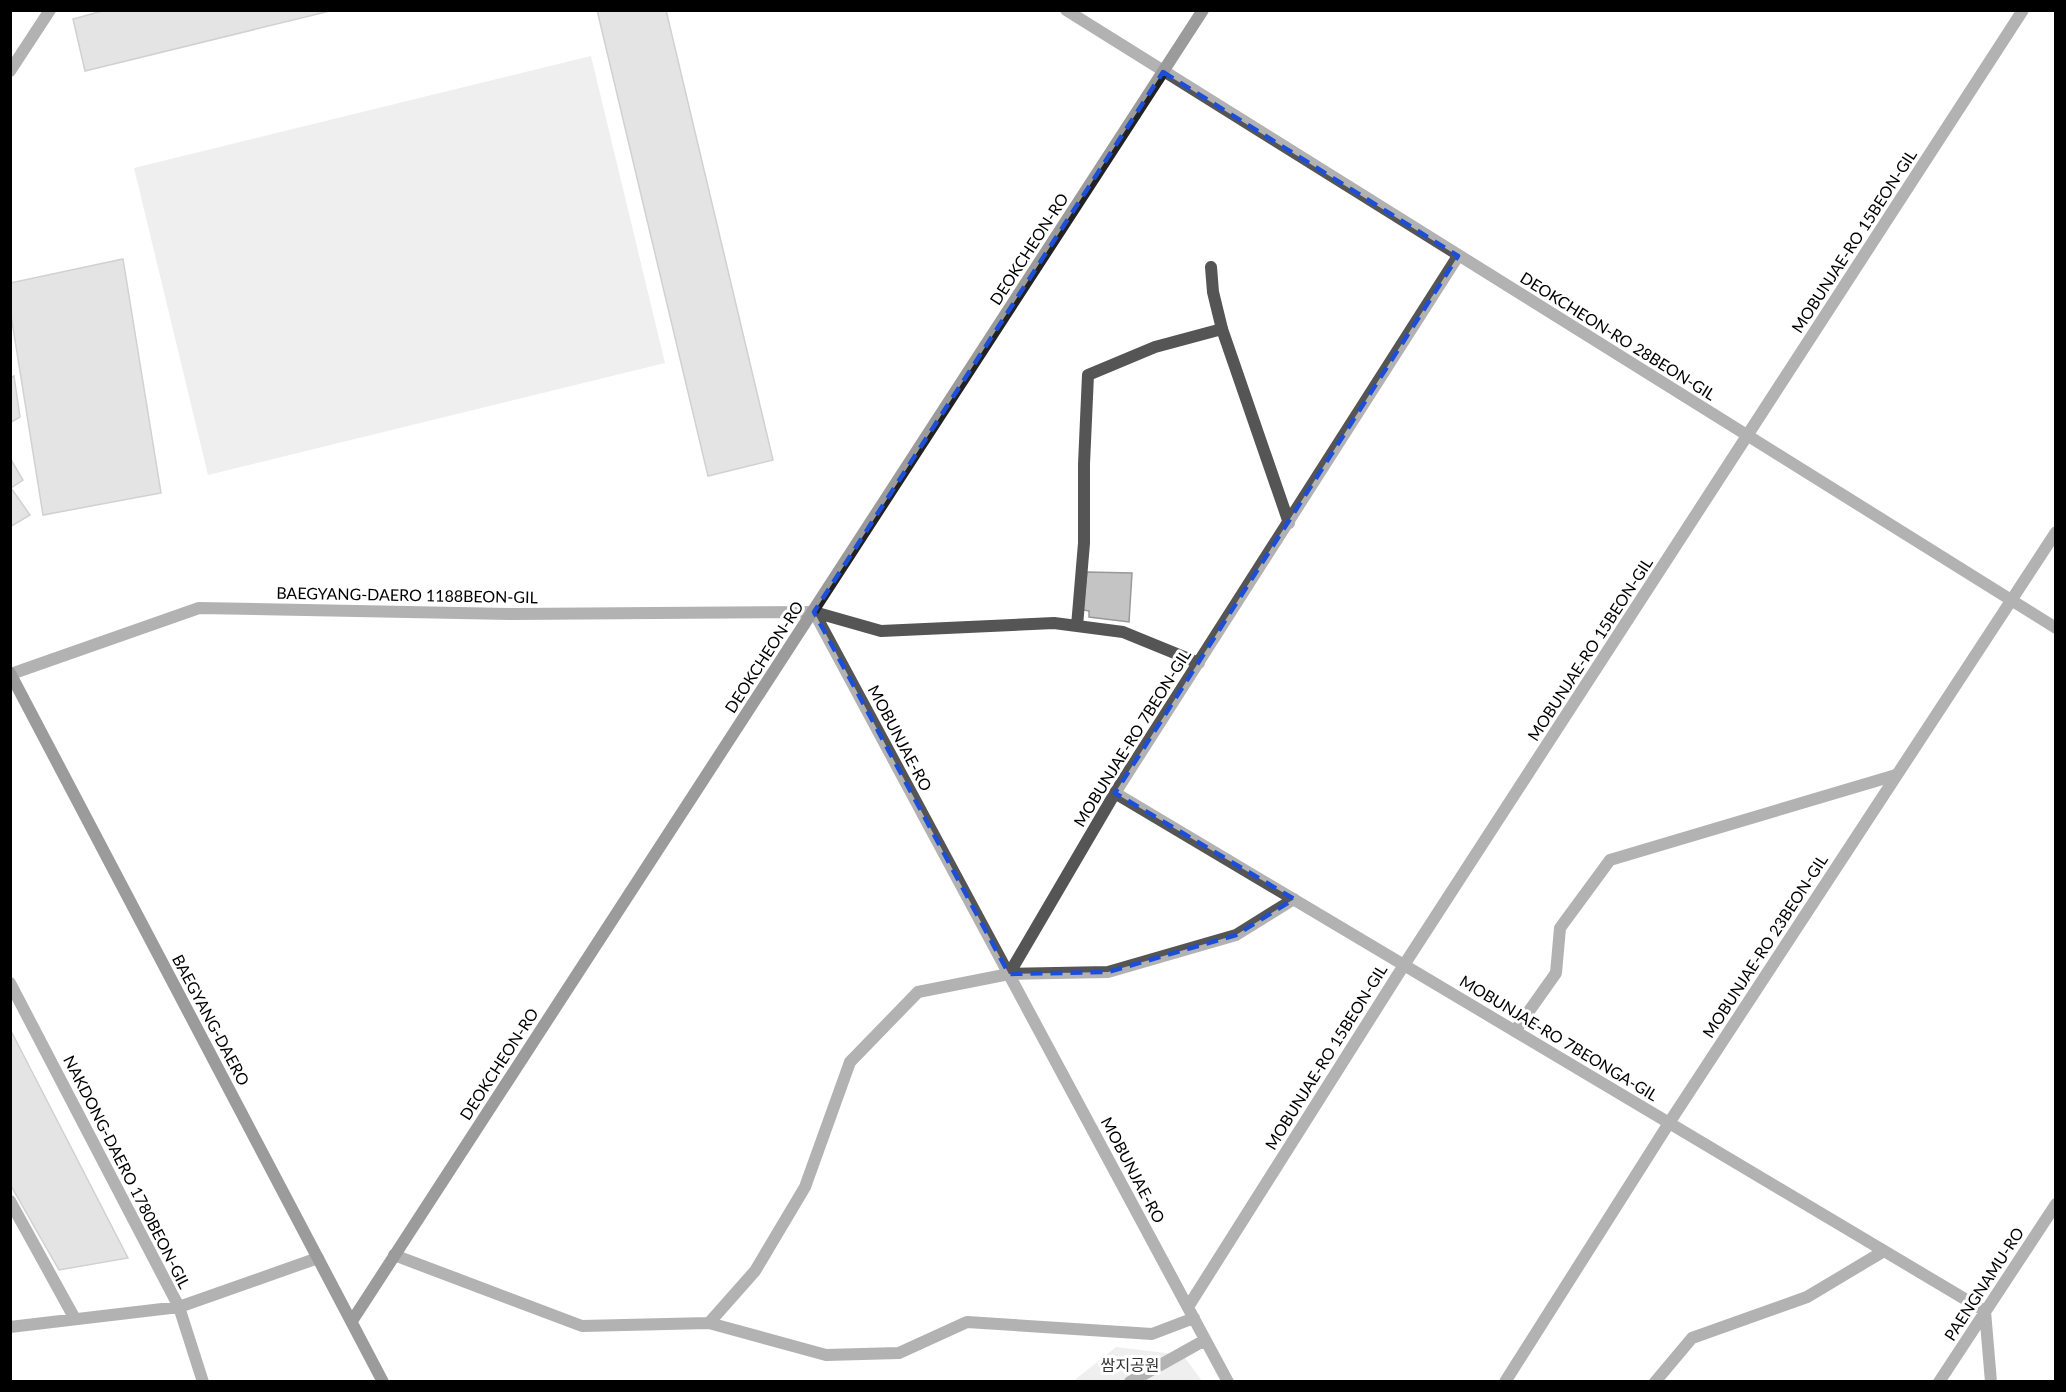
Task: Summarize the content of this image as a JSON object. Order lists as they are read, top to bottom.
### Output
{
  "streets": {
    "main road": ["DEOKCHEON-RO", "BAEGYANG-DAERO"],
    "street": [
      "MOBUNJAE-RO 15BEON-GIL",
      "DEOKCHEON-RO 28BEON-GIL",
      "BAEGYANG-DAERO 1188BEON-GIL",
      "MOBUNJAE-RO",
      "MOBUNJAE-RO 7BEON-GIL",
      "MOBUNJAE-RO 23BEON-GIL",
      "MOBUNJAE-RO 7BEONGA-GIL",
      "NAKDONG-DAERO 1780BEON-GIL",
      "PAENGNAMU-RO"
    ]
  },
  "crossings": [
    ["MOBUNJAE-RO 15BEON-GIL", "DEOKCHEON-RO 28BEON-GIL"],
    ["MOBUNJAE-RO 15BEON-GIL", "MOBUNJAE-RO"],
    ["MOBUNJAE-RO 15BEON-GIL", "MOBUNJAE-RO 7BEONGA-GIL"],
    ["DEOKCHEON-RO", "DEOKCHEON-RO 28BEON-GIL"],
    ["DEOKCHEON-RO", "BAEGYANG-DAERO 1188BEON-GIL"],
    ["DEOKCHEON-RO", "MOBUNJAE-RO"],
    ["DEOKCHEON-RO", "BAEGYANG-DAERO"],
    ["DEOKCHEON-RO 28BEON-GIL", "MOBUNJAE-RO 7BEON-GIL"],
    ["DEOKCHEON-RO 28BEON-GIL", "MOBUNJAE-RO 23BEON-GIL"],
    ["BAEGYANG-DAERO 1188BEON-GIL", "MOBUNJAE-RO"],
    ["BAEGYANG-DAERO 1188BEON-GIL", "MOBUNJAE-RO 7BEON-GIL"],
    ["BAEGYANG-DAERO 1188BEON-GIL", "BAEGYANG-DAERO"],
    ["MOBUNJAE-RO", "MOBUNJAE-RO 7BEON-GIL"],
    ["MOBUNJAE-RO 7BEON-GIL", "MOBUNJAE-RO 7BEONGA-GIL"],
    ["MOBUNJAE-RO 23BEON-GIL", "MOBUNJAE-RO 7BEONGA-GIL"],
    ["MOBUNJAE-RO 7BEONGA-GIL", "PAENGNAMU-RO"]
  ],
  "parks": ["쌈지공원"]
}
